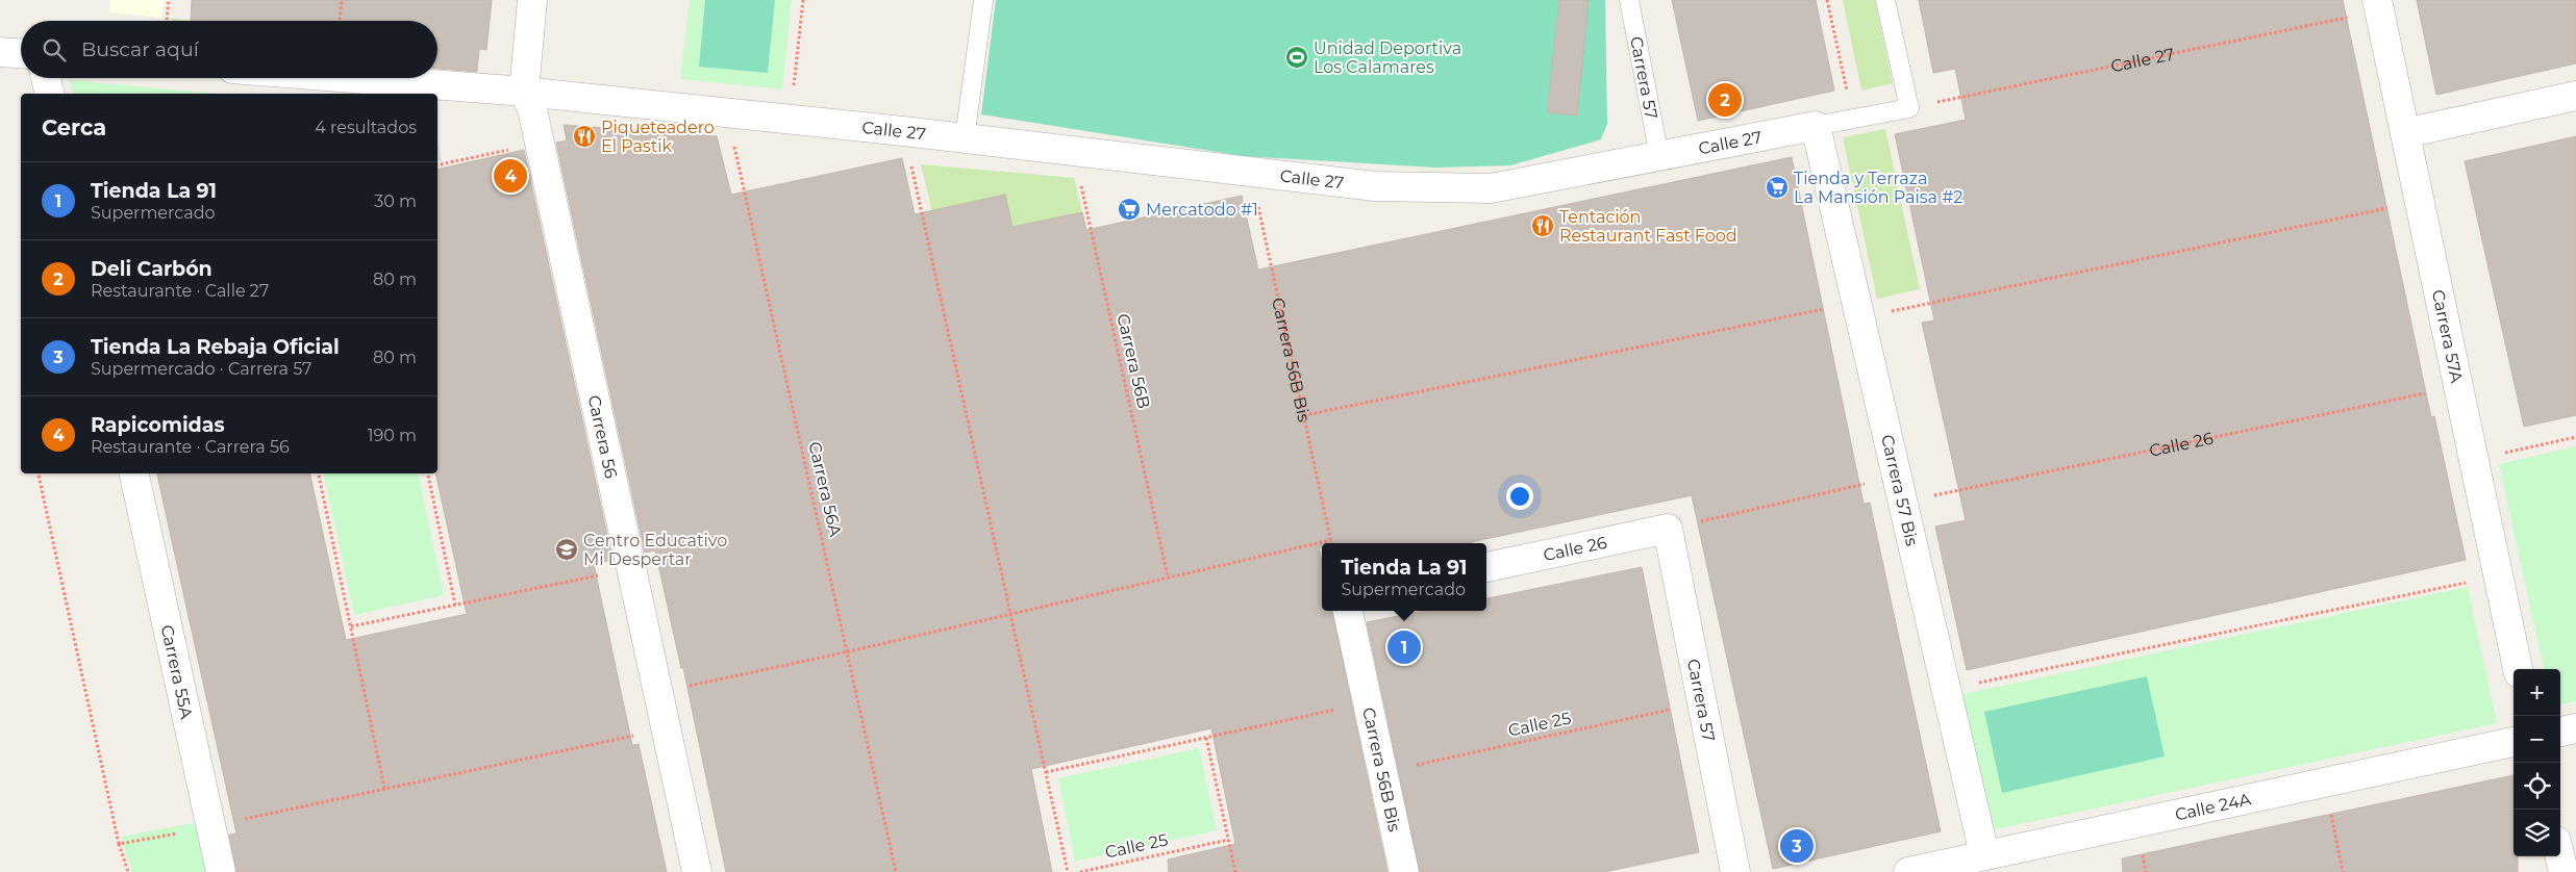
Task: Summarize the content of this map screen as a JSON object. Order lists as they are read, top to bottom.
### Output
{
  "streets": {
    "street": [
      "Calle 27",
      "Carrera 57",
      "Carrera 57A",
      "Carrera 56B Bis",
      "Carrera 56",
      "Calle 26",
      "Carrera 57 Bis",
      "Carrera 55A",
      "Calle 24A"
    ],
    "path": ["Carrera 56B", "Carrera 56A", "Calle 25"]
  },
  "crossings": [
    ["Calle 27", "Carrera 57"],
    ["Calle 27", "Carrera 57A"],
    ["Calle 27", "Carrera 56B Bis"],
    ["Calle 27", "Carrera 56B"],
    ["Calle 27", "Carrera 56"],
    ["Calle 27", "Carrera 56A"],
    ["Calle 27", "Carrera 57 Bis"],
    ["Carrera 57", "Calle 26"],
    ["Carrera 57", "Calle 25"],
    ["Carrera 57A", "Calle 26"],
    ["Carrera 56B Bis", "Calle 25"],
    ["Calle 26", "Carrera 57 Bis"],
    ["Carrera 57 Bis", "Calle 24A"]
  ],
  "places": {
    "sports": ["Unidad Deportiva Los Calamares"],
    "restaurant": ["Piqueteadero El Pastik", "Tentación Restaurant Fast Food"],
    "supermarket": ["Tienda y Terraza La Mansión Paisa #2", "Mercatodo #1"],
    "school or university": ["Centro Educativo Mi Despertar"]
  },
  "page": {
    "search": "Buscar aquí",
    "pins": [
      "2",
      "4",
      "1",
      "3"
    ],
    "heading": ["Cerca", "4 resultados"],
    "list": [
      {
        "mark": "1",
        "name": "Tienda La 91",
        "note": "Supermercado",
        "value": "30 m"
      },
      {
        "mark": "2",
        "name": "Deli Carbón",
        "note": "Restaurante · Calle 27",
        "value": "80 m"
      },
      {
        "mark": "3",
        "name": "Tienda La Rebaja Oficial",
        "note": "Supermercado · Carrera 57",
        "value": "80 m"
      },
      {
        "mark": "4",
        "name": "Rapicomidas",
        "note": "Restaurante · Carrera 56",
        "value": "190 m"
      }
    ],
    "popup": ["Tienda La 91", "Supermercado"],
    "map_buttons": ["+", "−"]
  }
}
